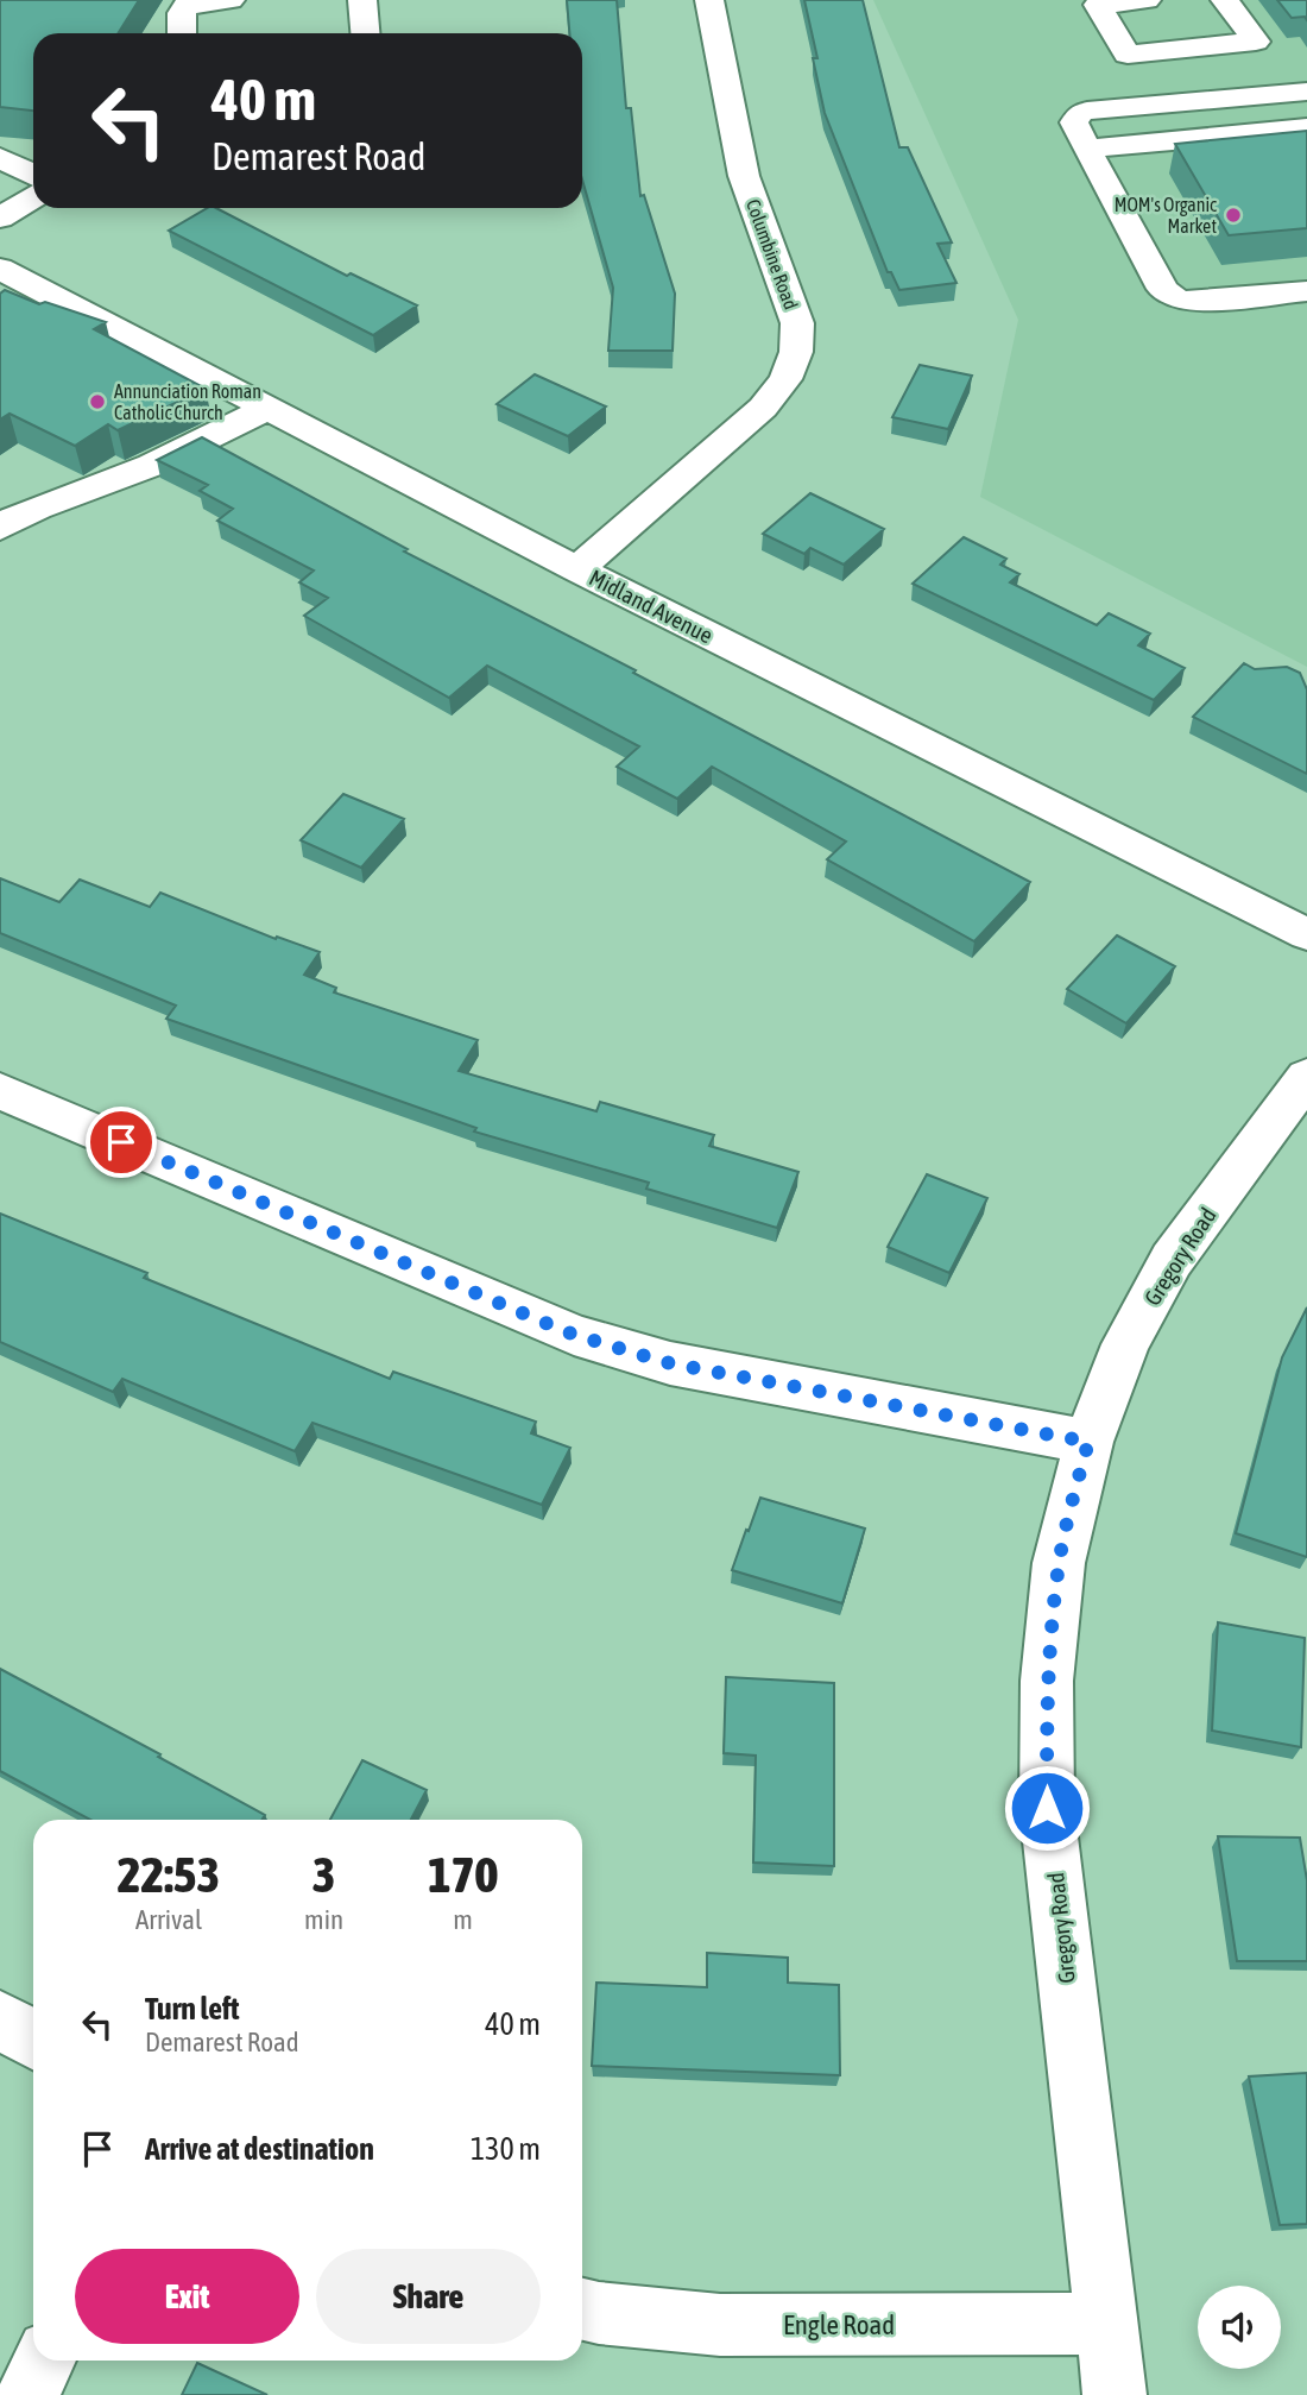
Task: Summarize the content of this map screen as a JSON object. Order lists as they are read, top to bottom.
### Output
{
  "streets": {
    "street": [
      "Columbine Road",
      "Midland Avenue",
      "Gregory Road",
      "Engle Road"
    ]
  },
  "crossings": [
    ["Columbine Road", "Midland Avenue"],
    ["Gregory Road", "Engle Road"]
  ],
  "places": ["MOM's Organic Market", "Annunciation Roman Catholic Church"],
  "page": {
    "turn": ["40 m", "Demarest Road"],
    "eta": [
      "22:53",
      "Arrival",
      "3",
      "min",
      "170",
      "m"
    ],
    "list": [
      {
        "name": "Turn left",
        "note": "Demarest Road",
        "value": "40 m"
      },
      {
        "name": "Arrive at destination",
        "value": "130 m"
      }
    ],
    "buttons": ["Exit", "Share"]
  }
}
